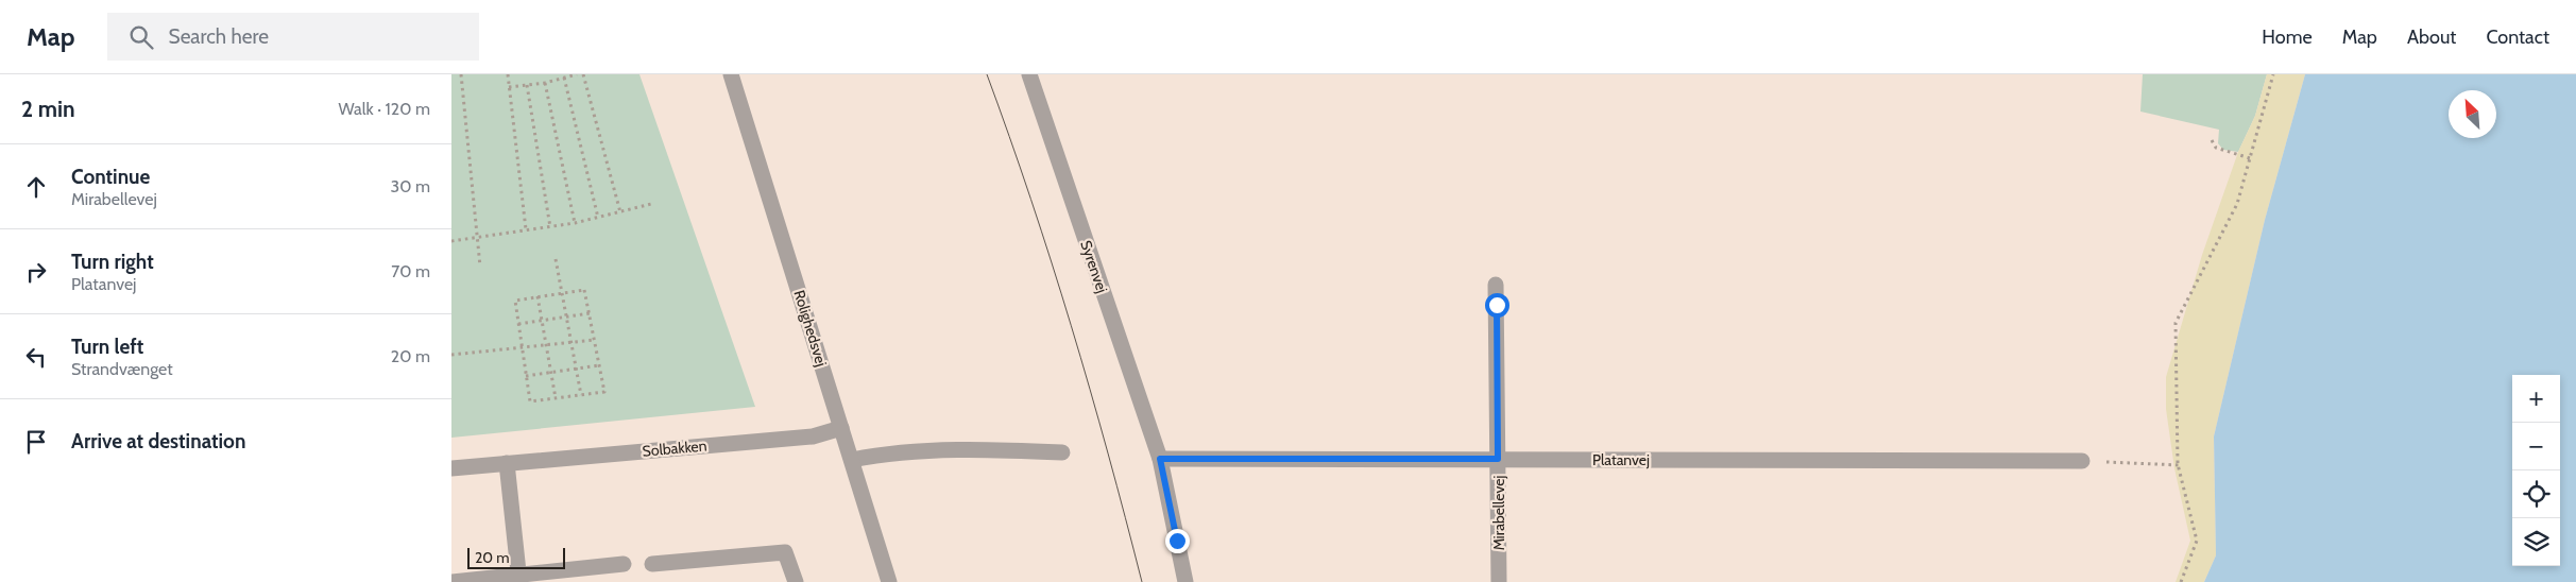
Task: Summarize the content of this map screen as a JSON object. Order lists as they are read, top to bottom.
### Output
{
  "streets": {
    "street": [
      "Syrenvej",
      "Rolighedsvej",
      "Solbakken",
      "Platanvej",
      "Mirabellevej"
    ]
  },
  "crossings": [
    ["Syrenvej", "Platanvej"],
    ["Rolighedsvej", "Solbakken"],
    ["Platanvej", "Mirabellevej"]
  ],
  "scale_bar": "20 m",
  "north": "top left",
  "page": {
    "header": "Map",
    "search": "Search here",
    "nav": [
      "Home",
      "Map",
      "About",
      "Contact"
    ],
    "heading": ["2 min", "Walk · 120 m"],
    "list": [
      ["Continue", "Mirabellevej", "30 m"],
      ["Turn right", "Platanvej", "70 m"],
      ["Turn left", "Strandvænget", "20 m"],
      "Arrive at destination"
    ],
    "map_buttons": ["+", "−"],
    "scale": "20 m"
  }
}
